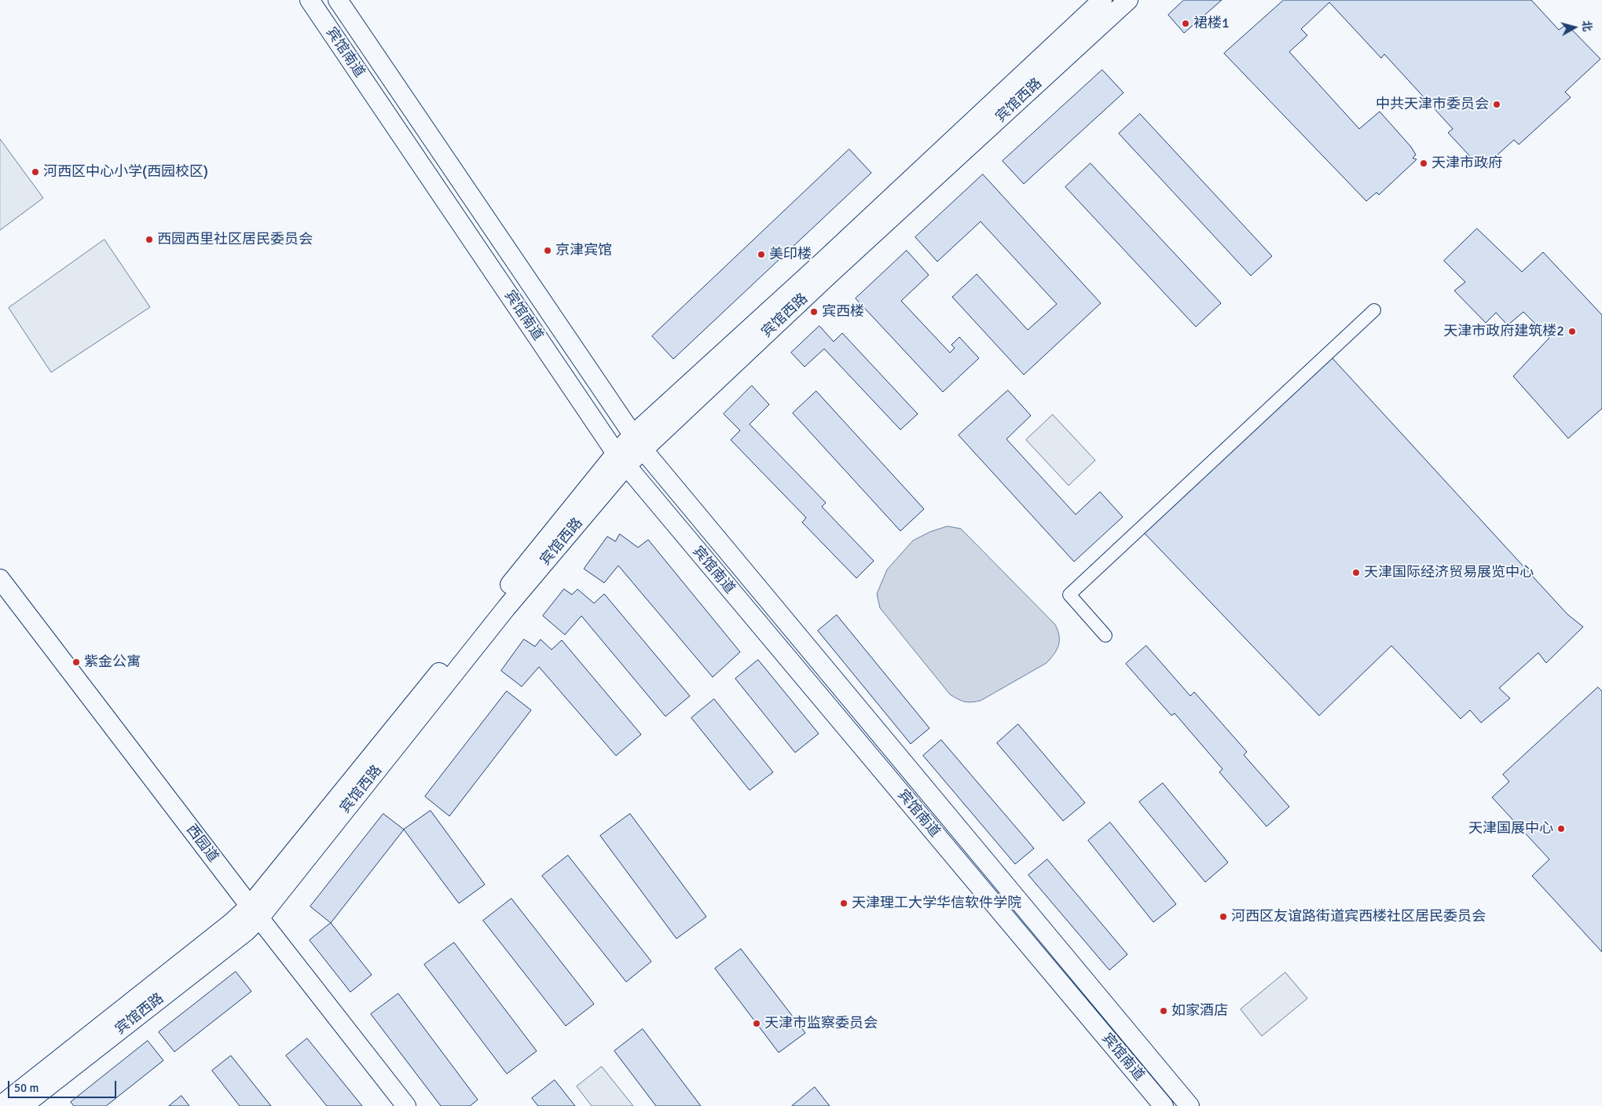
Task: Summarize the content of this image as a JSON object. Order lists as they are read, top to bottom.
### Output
{
  "streets": {
    "main road": ["宾馆南道", "宾馆西路", "西园道"]
  },
  "crossings": [
    ["宾馆南道", "宾馆西路"],
    ["宾馆西路", "西园道"]
  ],
  "places": [
    "裙楼1",
    "中共天津市委员会",
    "天津市政府",
    "河西区中心小学(西园校区)",
    "西园西里社区居民委员会",
    "京津宾馆",
    "美印楼",
    "宾西楼",
    "天津市政府建筑楼2",
    "天津国际经济贸易展览中心",
    "紫金公寓",
    "天津国展中心",
    "天津理工大学华信软件学院",
    "河西区友谊路街道宾西楼社区居民委员会",
    "如家酒店",
    "天津市监察委员会"
  ],
  "scale_bar": "50 m",
  "north": "right"
}
